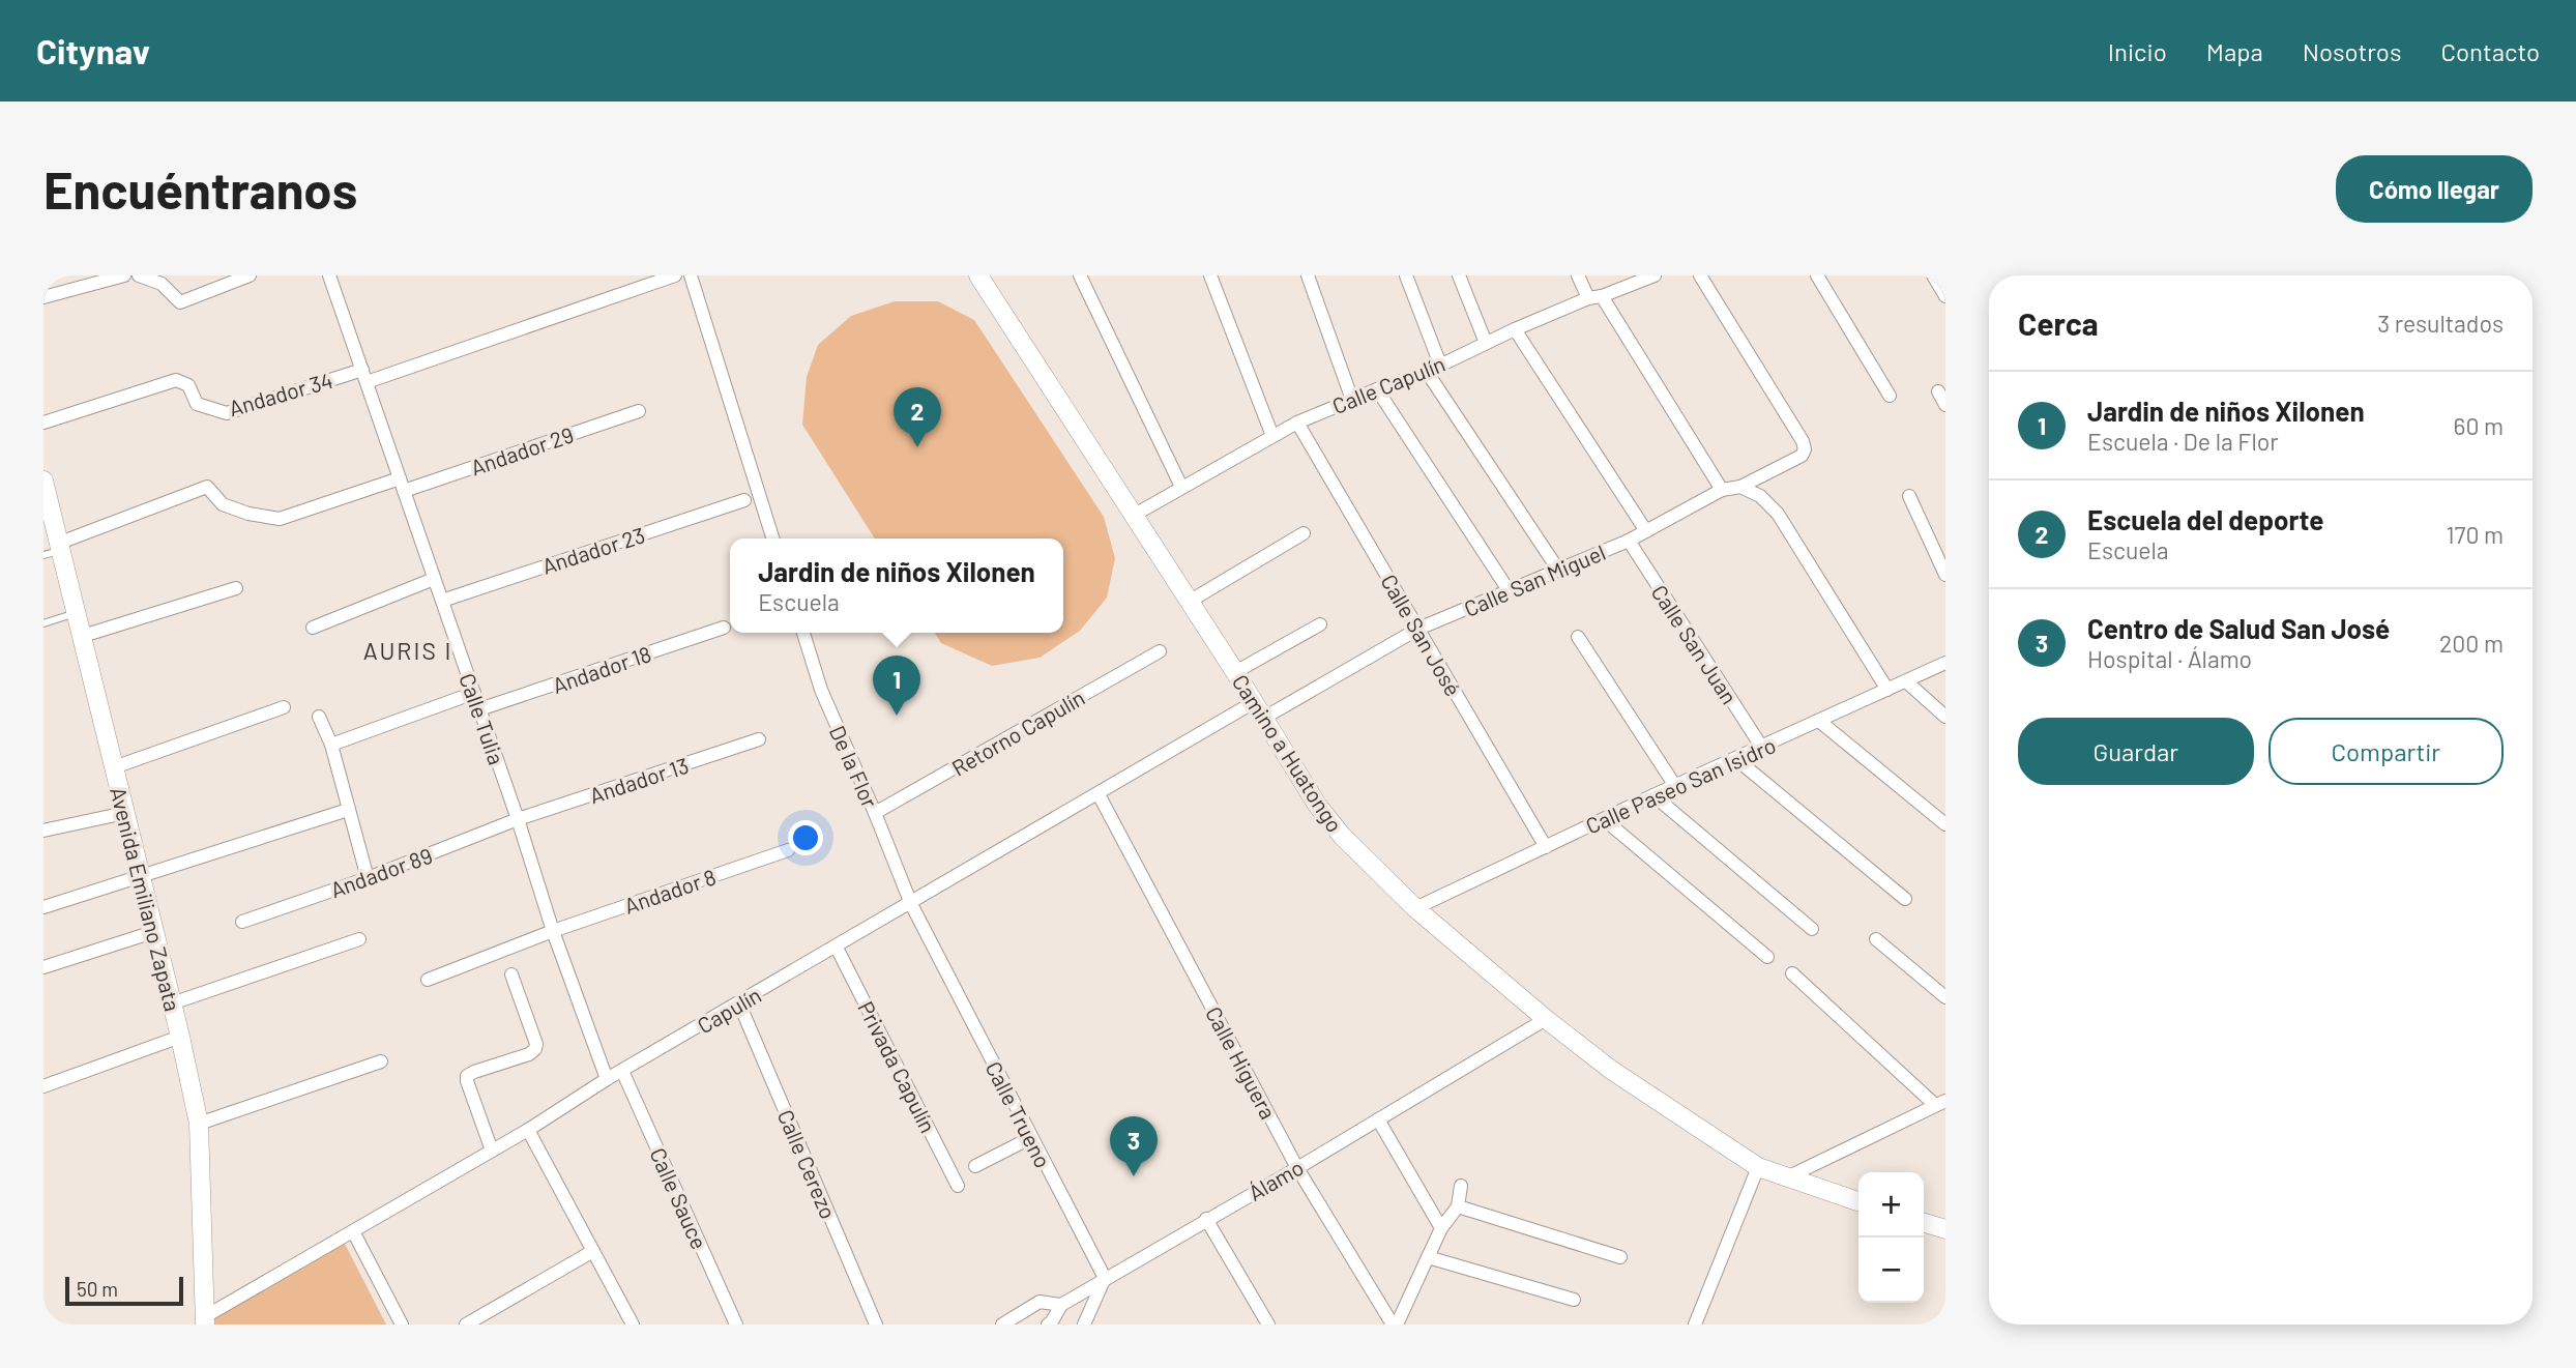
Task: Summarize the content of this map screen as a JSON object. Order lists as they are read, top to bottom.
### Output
{
  "streets": {
    "main road": ["Camino a Huatongo", "Avenida Emiliano Zapata"],
    "street": [
      "Calle Capulín",
      "Andador 34",
      "Andador 29",
      "Andador 23",
      "Calle San Miguel",
      "Calle San José",
      "Calle San Juan",
      "Andador 18",
      "Calle Tulia",
      "Retorno Capulín",
      "De la Flor",
      "Andador 13",
      "Calle Paseo San Isidro",
      "Andador 89",
      "Andador 8",
      "Capulín",
      "Calle Higuera",
      "Privada Capulín",
      "Calle Trueno",
      "Calle Cerezo",
      "Álamo",
      "Calle Sauce"
    ]
  },
  "crossings": [
    ["Calle Capulín", "Calle San José"],
    ["Calle Capulín", "Camino a Huatongo"],
    ["Andador 34", "Calle Tulia"],
    ["Andador 29", "Calle Tulia"],
    ["Andador 29", "Avenida Emiliano Zapata"],
    ["Andador 23", "Calle Tulia"],
    ["Calle San Miguel", "Calle San José"],
    ["Calle San Miguel", "Calle San Juan"],
    ["Calle San Miguel", "Camino a Huatongo"],
    ["Calle San Miguel", "Capulín"],
    ["Calle San José", "Calle Paseo San Isidro"],
    ["Calle San Juan", "Calle Paseo San Isidro"],
    ["Andador 18", "Calle Tulia"],
    ["Calle Tulia", "Andador 13"],
    ["Calle Tulia", "Andador 89"],
    ["Calle Tulia", "Andador 8"],
    ["Calle Tulia", "Capulín"],
    ["Retorno Capulín", "De la Flor"],
    ["Camino a Huatongo", "Calle Paseo San Isidro"],
    ["Camino a Huatongo", "Capulín"],
    ["Camino a Huatongo", "Álamo"],
    ["De la Flor", "Capulín"],
    ["De la Flor", "Calle Trueno"],
    ["Andador 13", "Andador 89"],
    ["Avenida Emiliano Zapata", "Capulín"],
    ["Capulín", "Calle Higuera"],
    ["Capulín", "Privada Capulín"],
    ["Capulín", "Calle Trueno"],
    ["Capulín", "Calle Cerezo"],
    ["Capulín", "Calle Sauce"],
    ["Calle Higuera", "Álamo"],
    ["Calle Trueno", "Álamo"]
  ],
  "districts": ["AURIS I"],
  "scale_bar": "50 m",
  "page": {
    "header": "Citynav",
    "nav": [
      "Inicio",
      "Mapa",
      "Nosotros",
      "Contacto"
    ],
    "buttons": [
      "Cómo llegar",
      ["Guardar", "Compartir"]
    ],
    "title": "Encuéntranos",
    "heading": ["Cerca", "3 resultados"],
    "list": [
      {
        "mark": "1",
        "name": "Jardin de niños Xilonen",
        "note": "Escuela · De la Flor",
        "value": "60 m"
      },
      {
        "mark": "2",
        "name": "Escuela del deporte",
        "note": "Escuela",
        "value": "170 m"
      },
      {
        "mark": "3",
        "name": "Centro de Salud San José",
        "note": "Hospital · Álamo",
        "value": "200 m"
      }
    ],
    "pins": ["2", "1", "3"],
    "popup": ["Jardin de niños Xilonen", "Escuela"],
    "map_buttons": ["+", "−"],
    "scale": "50 m"
  }
}
